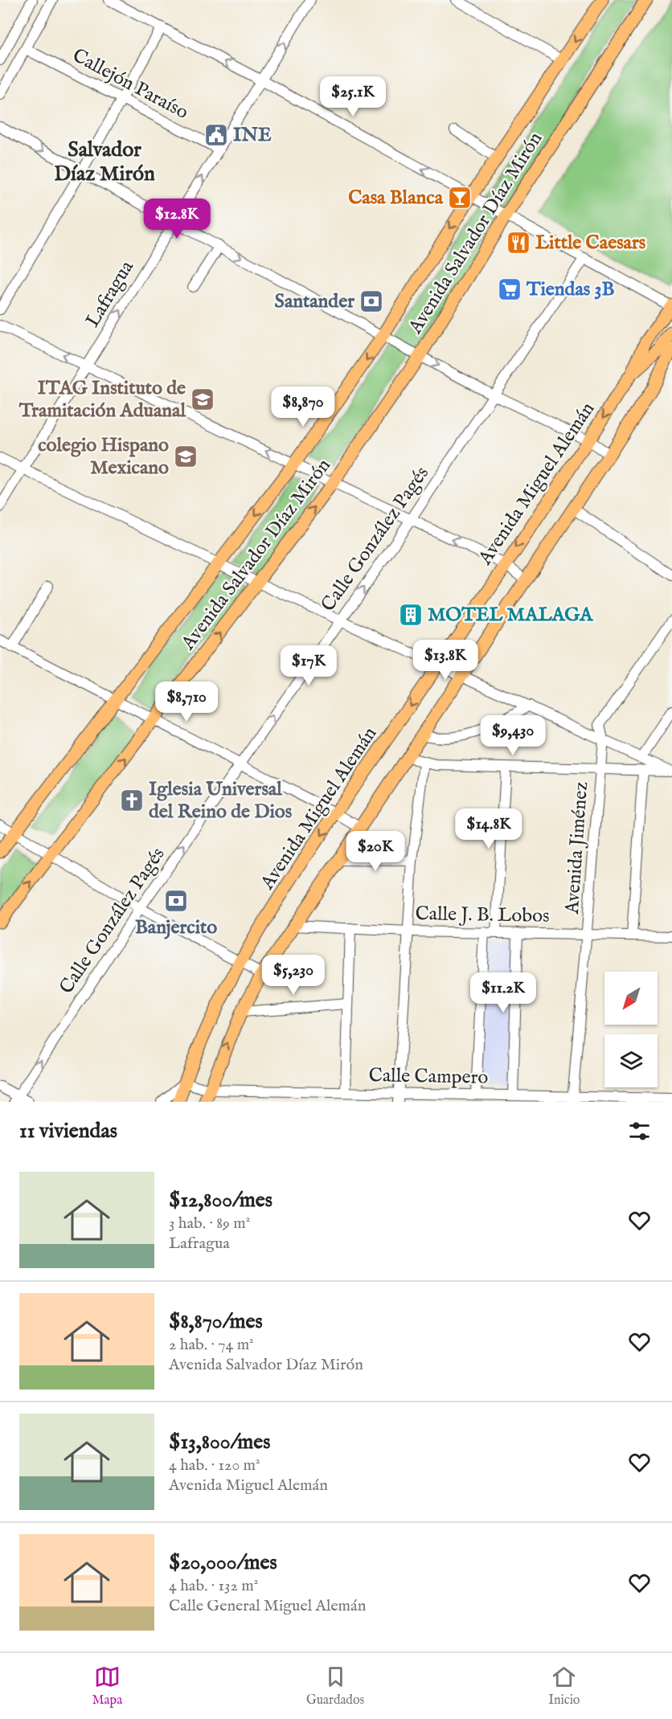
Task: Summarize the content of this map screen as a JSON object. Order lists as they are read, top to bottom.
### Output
{
  "streets": {
    "main road": ["Avenida Salvador Díaz Mirón", "Avenida Miguel Alemán"],
    "street": [
      "Callejón Paraíso",
      "Lafragua",
      "Calle González Pagés",
      "Avenida Jiménez",
      "Calle J. B. Lobos",
      "Calle Campero"
    ]
  },
  "crossings": [
    ["Callejón Paraíso", "Lafragua"],
    ["Avenida Miguel Alemán", "Calle Campero"],
    ["Avenida Jiménez", "Calle J. B. Lobos"],
    ["Avenida Jiménez", "Calle Campero"]
  ],
  "one_way": ["Lafragua", "Calle González Pagés"],
  "districts": ["Salvador Díaz Mirón"],
  "places": {
    "public building": ["INE"],
    "bar": ["Casa Blanca"],
    "restaurant": ["Little Caesars"],
    "supermarket": ["Tiendas 3B"],
    "bank": ["Santander", "Banjercito"],
    "school or university": ["ITAG Instituto de Tramitación Aduanal", "colegio Hispano Mexicano"],
    "building": ["MOTEL MALAGA"],
    "church": ["Iglesia Universal del Reino de Dios"]
  },
  "north": "bottom left",
  "page": {
    "price": [
      "$25.1K",
      "$12.8K",
      "$8,870",
      "$13.8K",
      "$17K",
      "$8,710",
      "$9,430",
      "$14.8K",
      "$20K",
      "$5,230",
      "$11.2K"
    ],
    "heading": "11 viviendas",
    "list": [
      {
        "name": "$12,800/mes",
        "note": "3 hab. · 89 m² · Lafragua"
      },
      {
        "name": "$8,870/mes",
        "note": "2 hab. · 74 m² · Avenida Salvador Díaz Mirón"
      },
      {
        "name": "$13,800/mes",
        "note": "4 hab. · 120 m² · Avenida Miguel Alemán"
      },
      {
        "name": "$20,000/mes",
        "note": "4 hab. · 132 m² · Calle General Miguel Alemán"
      }
    ],
    "tabs": ["Mapa", "Guardados", "Inicio"]
  }
}
